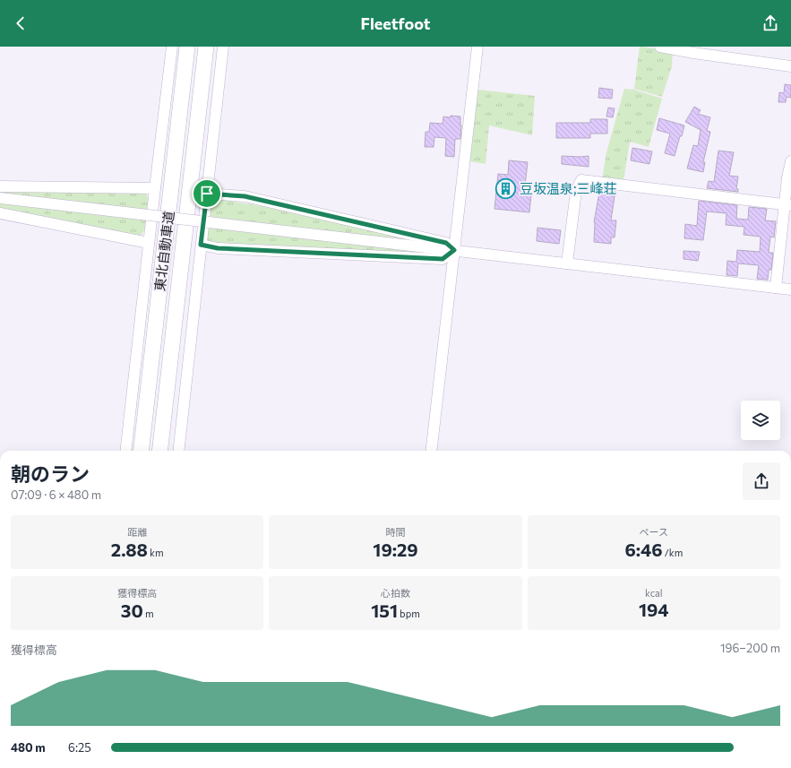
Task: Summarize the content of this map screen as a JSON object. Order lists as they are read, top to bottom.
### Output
{
  "streets": {
    "highway": ["東北自動車道"]
  },
  "places": {
    "building": ["豆坂温泉;三峰荘"]
  },
  "page": {
    "header": "Fleetfoot",
    "heading": ["朝のラン", "07:09 · 6 × 480 m"],
    "stats": [
      ["距離", "2.88 km"],
      ["時間", "19:29"],
      ["ペース", "6:46 /km"],
      ["獲得標高", "30 m"],
      ["心拍数", "151 bpm"],
      ["kcal", "194"]
    ],
    "chart": ["獲得標高", "196–200 m"],
    "list": [
      {
        "name": "480 m",
        "note": "6:25"
      }
    ]
  }
}
